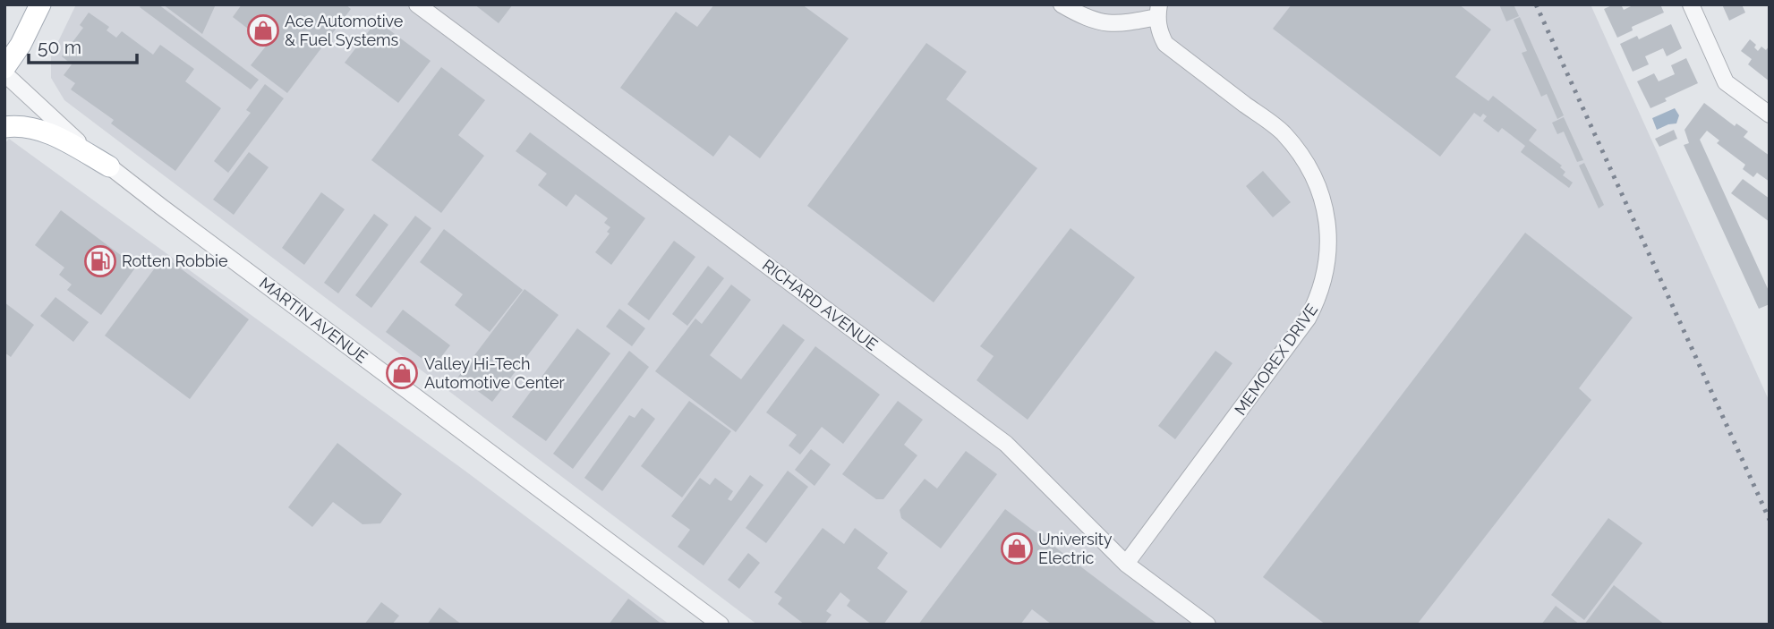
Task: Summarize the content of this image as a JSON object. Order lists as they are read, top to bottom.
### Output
{
  "streets": {
    "street": ["RICHARD AVENUE", "MARTIN AVENUE", "MEMOREX DRIVE"]
  },
  "crossings": [
    ["RICHARD AVENUE", "MEMOREX DRIVE"]
  ],
  "places": {
    "shop": ["Ace Automotive & Fuel Systems", "Valley Hi-Tech Automotive Center", "University Electric"],
    "fuel station": ["Rotten Robbie"]
  },
  "scale_bar": "50 m"
}
